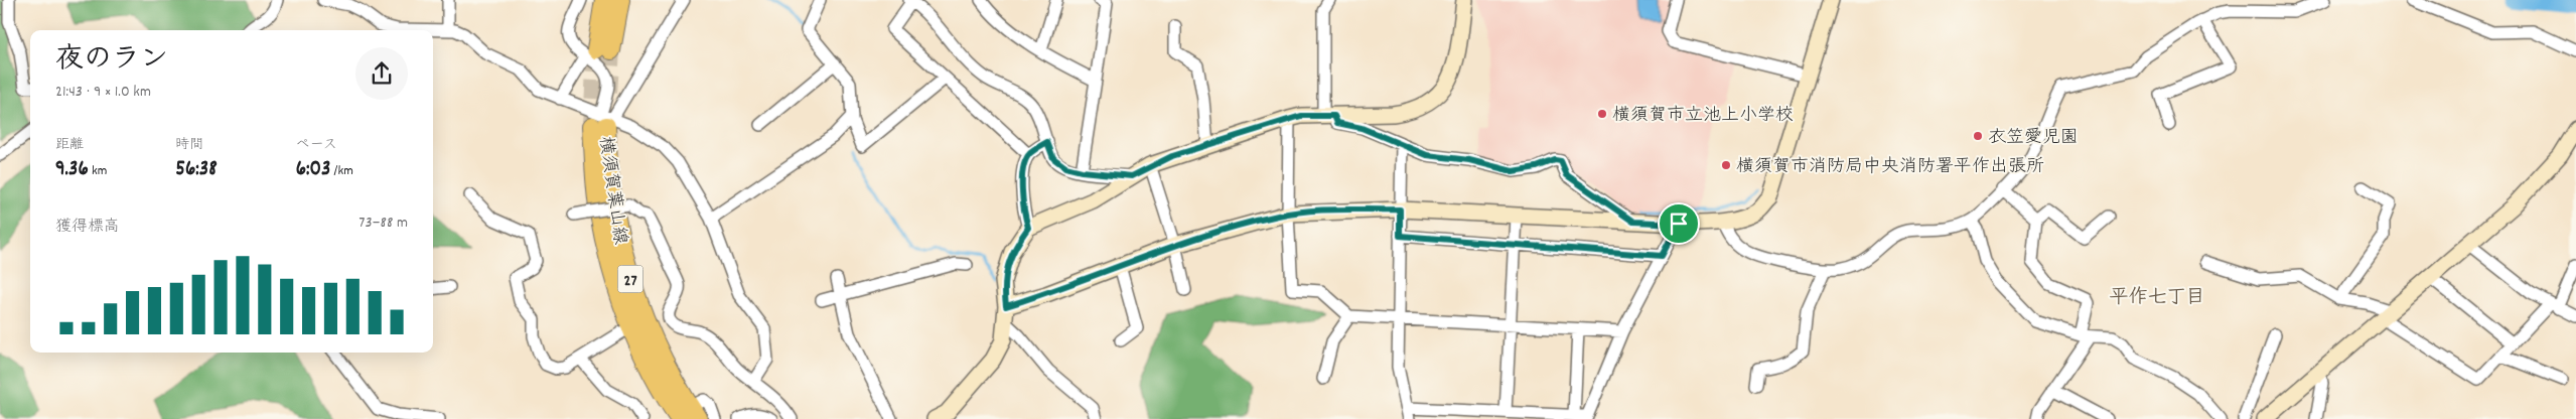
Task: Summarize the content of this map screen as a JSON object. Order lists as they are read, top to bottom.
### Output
{
  "streets": {
    "main road": ["横須賀葉山線", "27"]
  },
  "districts": ["平作七丁目"],
  "places": ["横須賀市立池上小学校", "衣笠愛児園", "横須賀市消防局中央消防署平作出張所"],
  "page": {
    "heading": ["夜のラン", "21:43 · 9 × 1.0 km"],
    "stats": [
      ["距離", "9.36 km"],
      ["時間", "56:38"],
      ["ペース", "6:03 /km"]
    ],
    "chart": ["獲得標高", "73–88 m"]
  }
}
